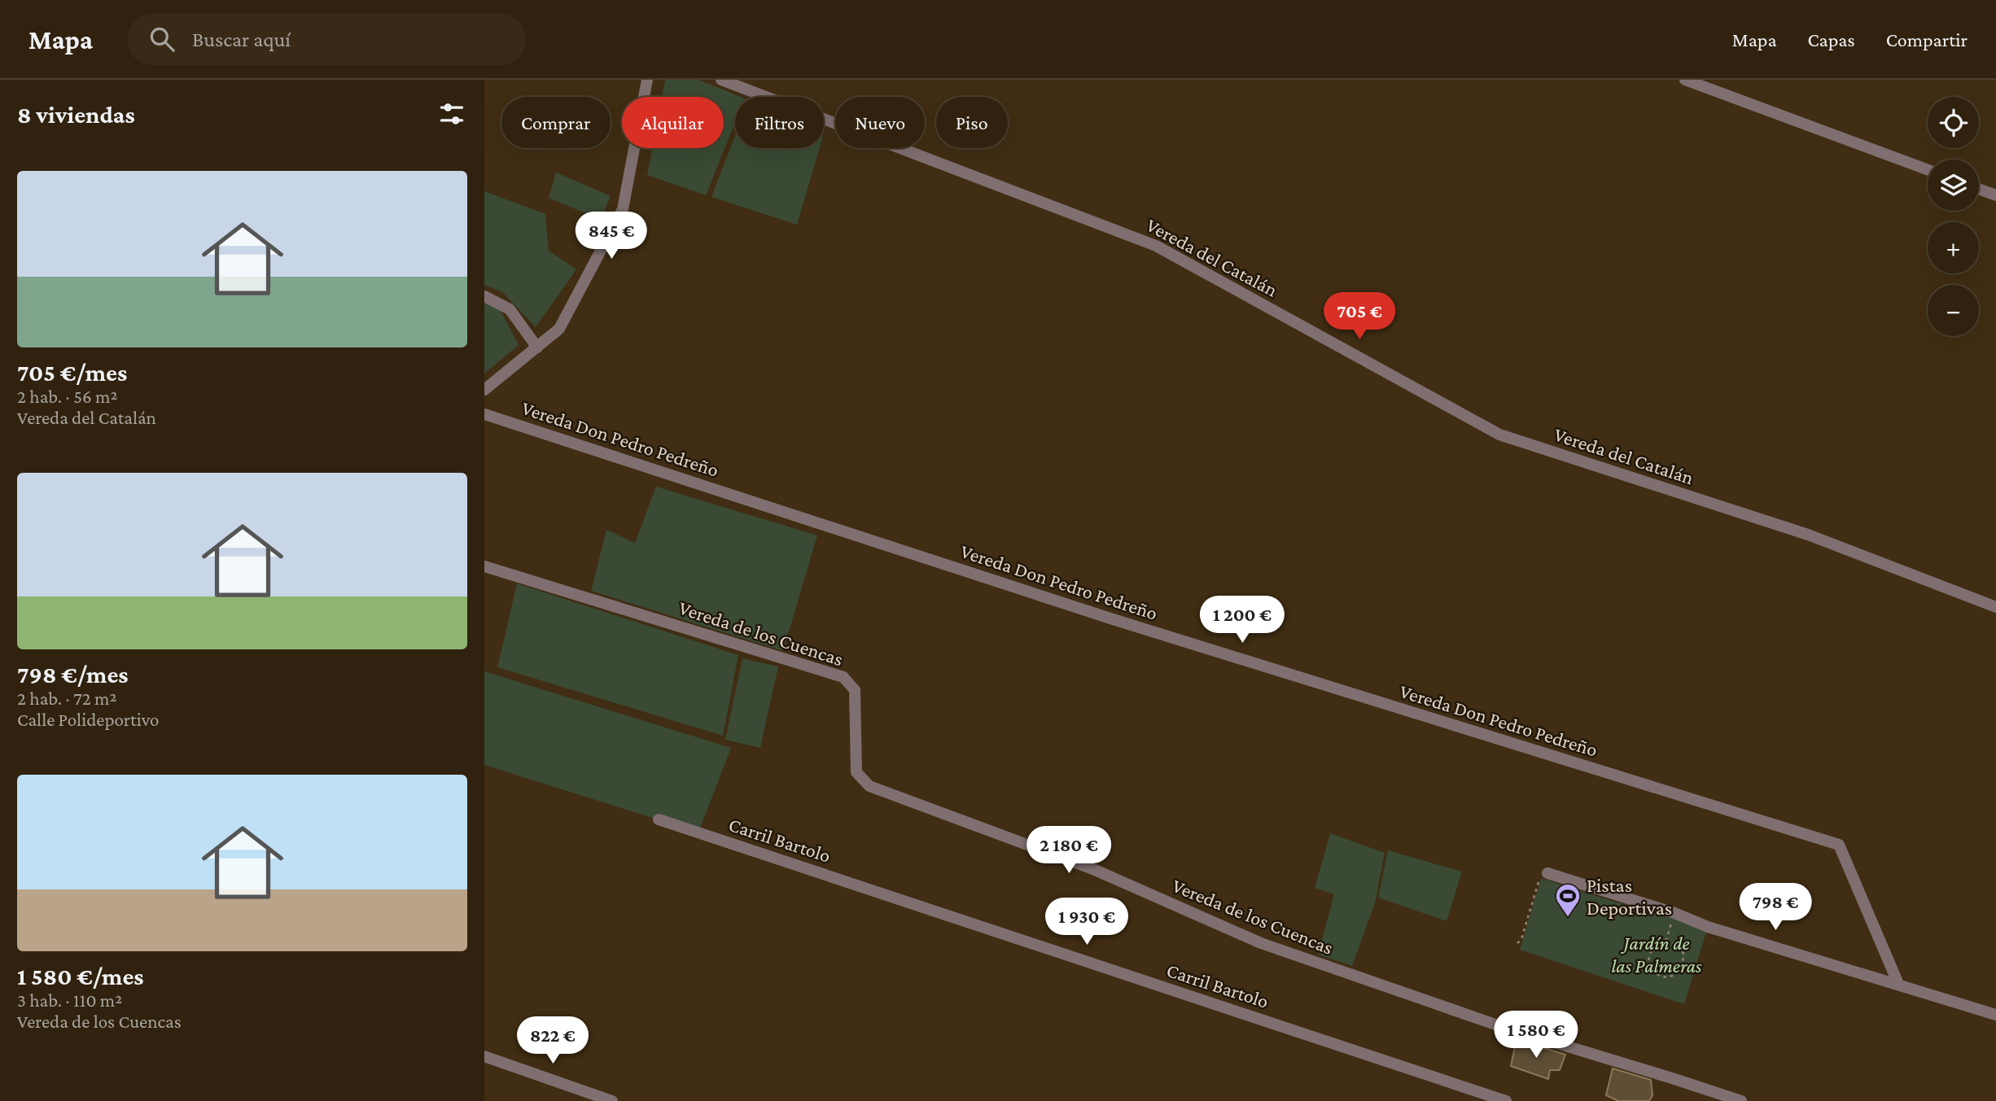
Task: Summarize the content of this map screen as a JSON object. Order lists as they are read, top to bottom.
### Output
{
  "streets": {
    "street": [
      "Vereda del Catalán",
      "Vereda Don Pedro Pedreño",
      "Vereda de los Cuencas",
      "Carril Bartolo"
    ]
  },
  "parks": ["Jardín de las Palmeras"],
  "places": {
    "sports": ["Pistas Deportivas"]
  },
  "page": {
    "header": "Mapa",
    "search": "Buscar aquí",
    "nav": ["Mapa", "Capas", "Compartir"],
    "heading": "8 viviendas",
    "map_buttons": ["+", "−"],
    "chip": [
      "Comprar",
      "Alquilar",
      "Filtros",
      "Nuevo",
      "Piso"
    ],
    "list": [
      {
        "name": "705 €/mes",
        "note": "2 hab. · 56 m² · Vereda del Catalán"
      },
      {
        "name": "798 €/mes",
        "note": "2 hab. · 72 m² · Calle Polideportivo"
      },
      {
        "name": "1 580 €/mes",
        "note": "3 hab. · 110 m² · Vereda de los Cuencas"
      }
    ],
    "price": [
      "845 €",
      "705 €",
      "1 200 €",
      "2 180 €",
      "798 €",
      "1 930 €",
      "1 580 €",
      "822 €"
    ]
  }
}
